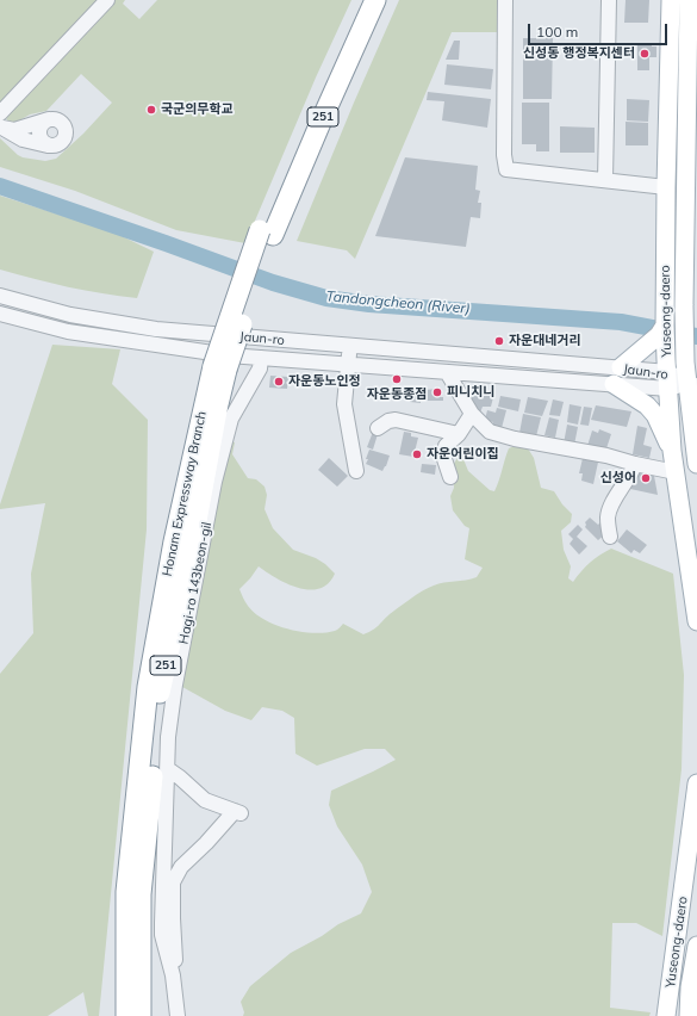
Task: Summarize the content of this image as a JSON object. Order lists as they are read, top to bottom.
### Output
{
  "streets": {
    "highway": ["251", "Honam Expressway Branch"],
    "main road": ["Yuseong-daero"],
    "street": ["Jaun-ro", "Hagi-ro 143beon-gil"]
  },
  "crossings": [
    ["Yuseong-daero", "Jaun-ro"],
    ["Jaun-ro", "Hagi-ro 143beon-gil"]
  ],
  "water": ["Tandongcheon (River)"],
  "places": [
    "신성동 행정복지센터",
    "국군의무학교",
    "자운대네거리",
    "자운동종점",
    "자운동노인정",
    "피니치니",
    "자운어린이집",
    "신성어"
  ],
  "scale_bar": "100 m"
}
